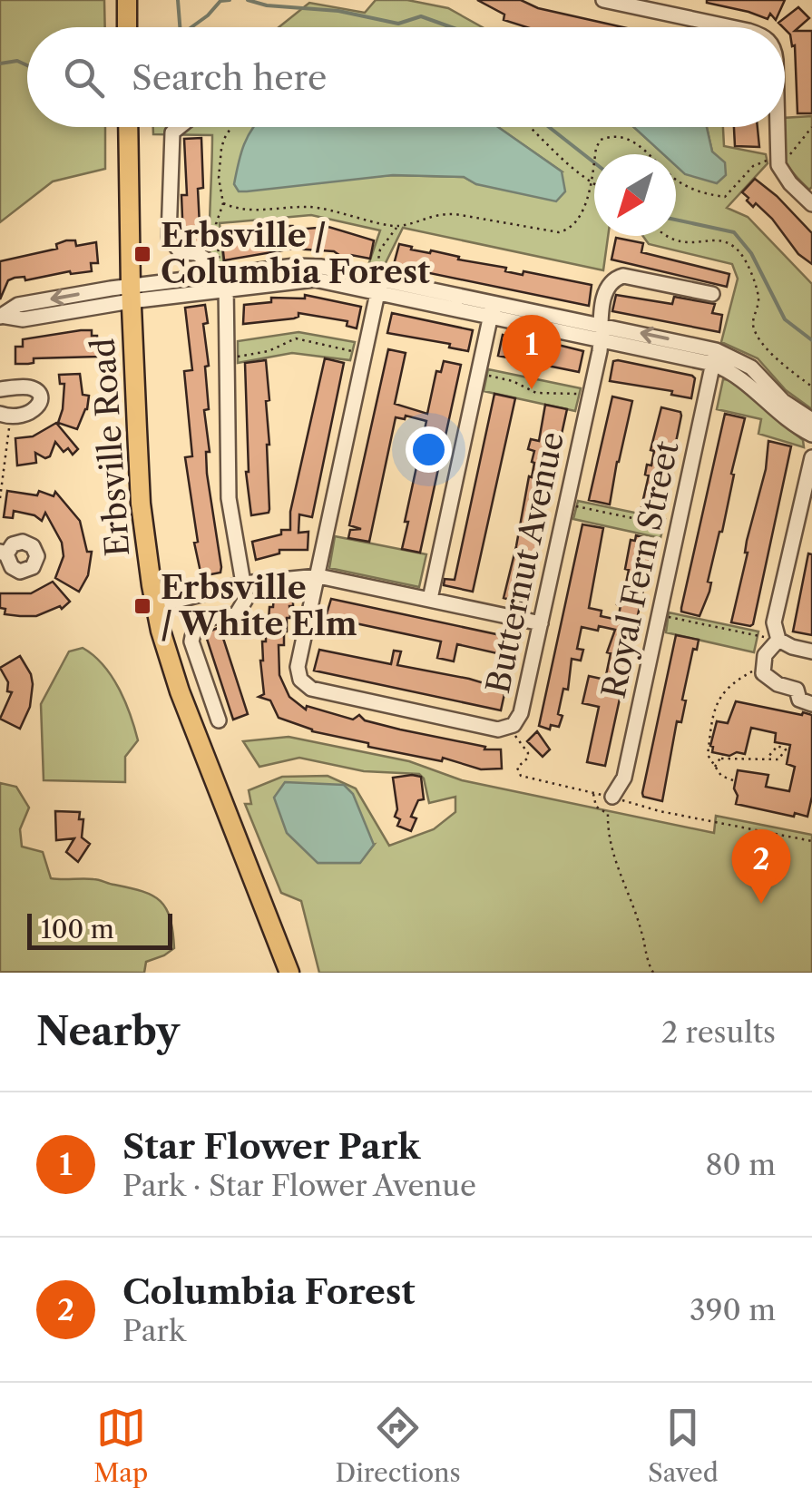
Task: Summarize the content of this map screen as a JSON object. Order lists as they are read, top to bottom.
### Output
{
  "streets": {
    "main road": ["Erbsville Road"],
    "street": ["Butternut Avenue", "Royal Fern Street"]
  },
  "places": {
    "transit": ["Erbsville / Columbia Forest", "Erbsville / White Elm"]
  },
  "scale_bar": "100 m",
  "north": "bottom left",
  "page": {
    "search": "Search here",
    "pins": ["1", "2"],
    "scale": "100 m",
    "heading": ["Nearby", "2 results"],
    "list": [
      {
        "mark": "1",
        "name": "Star Flower Park",
        "note": "Park · Star Flower Avenue",
        "value": "80 m"
      },
      {
        "mark": "2",
        "name": "Columbia Forest",
        "note": "Park",
        "value": "390 m"
      }
    ],
    "nav": ["Map", "Directions", "Saved"]
  }
}
